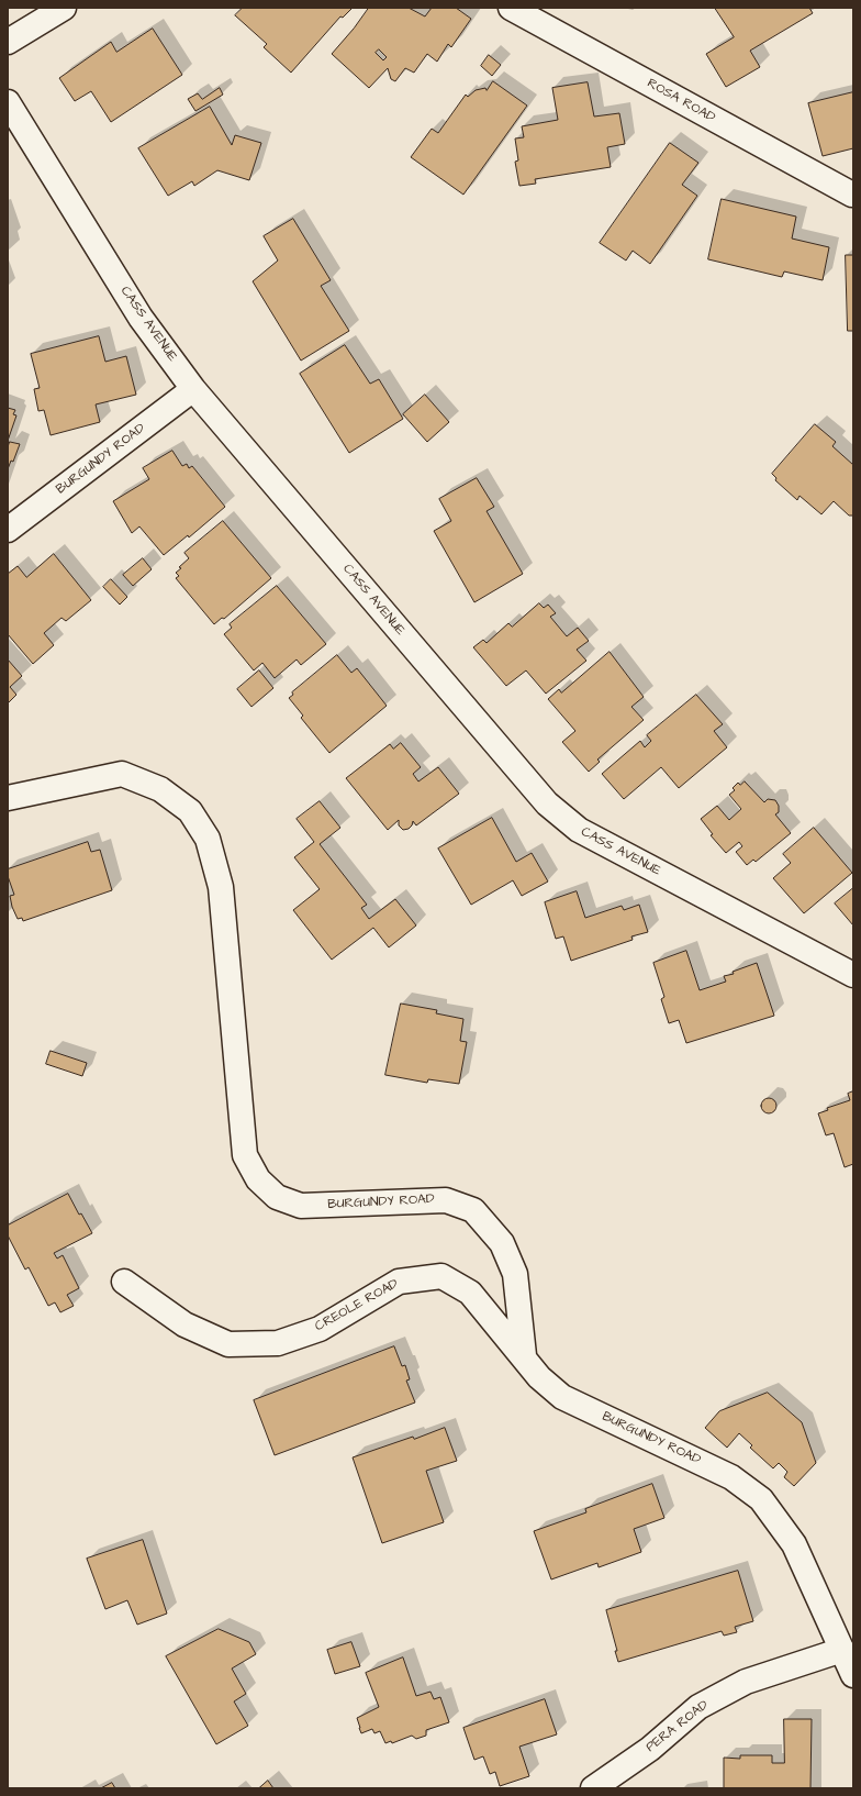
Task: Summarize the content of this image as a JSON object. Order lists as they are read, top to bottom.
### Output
{
  "streets": {
    "street": [
      "ROSA ROAD",
      "CASS AVENUE",
      "BURGUNDY ROAD",
      "CREOLE ROAD",
      "PERA ROAD"
    ]
  },
  "crossings": [
    ["CASS AVENUE", "BURGUNDY ROAD"],
    ["BURGUNDY ROAD", "CREOLE ROAD"],
    ["BURGUNDY ROAD", "PERA ROAD"]
  ]
}
